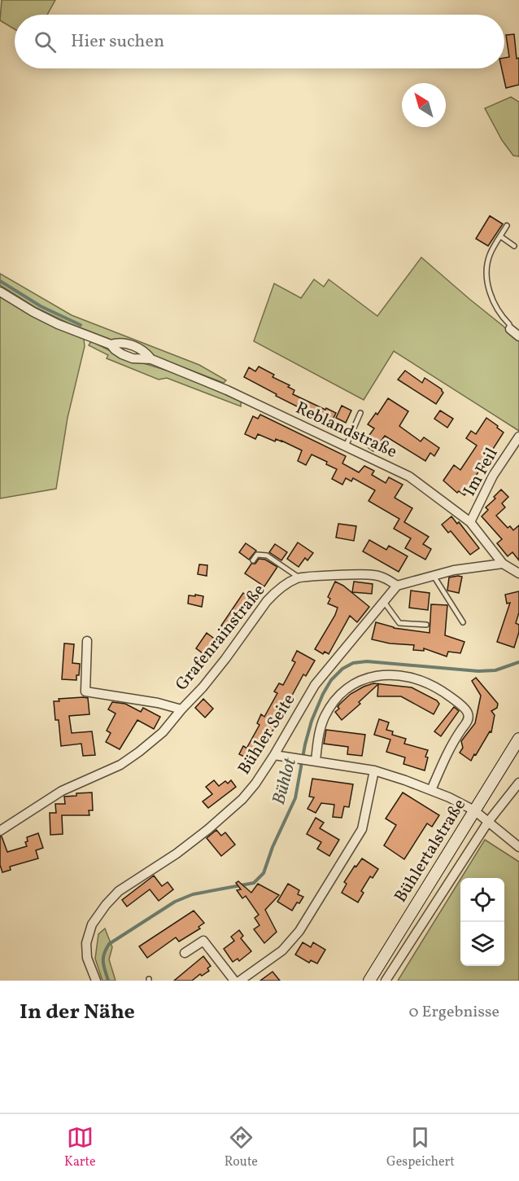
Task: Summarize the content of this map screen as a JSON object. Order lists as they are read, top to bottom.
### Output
{
  "streets": {
    "main road": ["Bühlertalstraße"],
    "street": [
      "Reblandstraße",
      "Im Feil",
      "Grafenrainstraße",
      "Bühler Seite"
    ]
  },
  "crossings": [
    ["Reblandstraße", "Im Feil"],
    ["Grafenrainstraße", "Bühler Seite"]
  ],
  "water": ["Bühlot"],
  "north": "top left",
  "page": {
    "search": "Hier suchen",
    "heading": ["In der Nähe", "0 Ergebnisse"],
    "nav": ["Karte", "Route", "Gespeichert"]
  }
}
